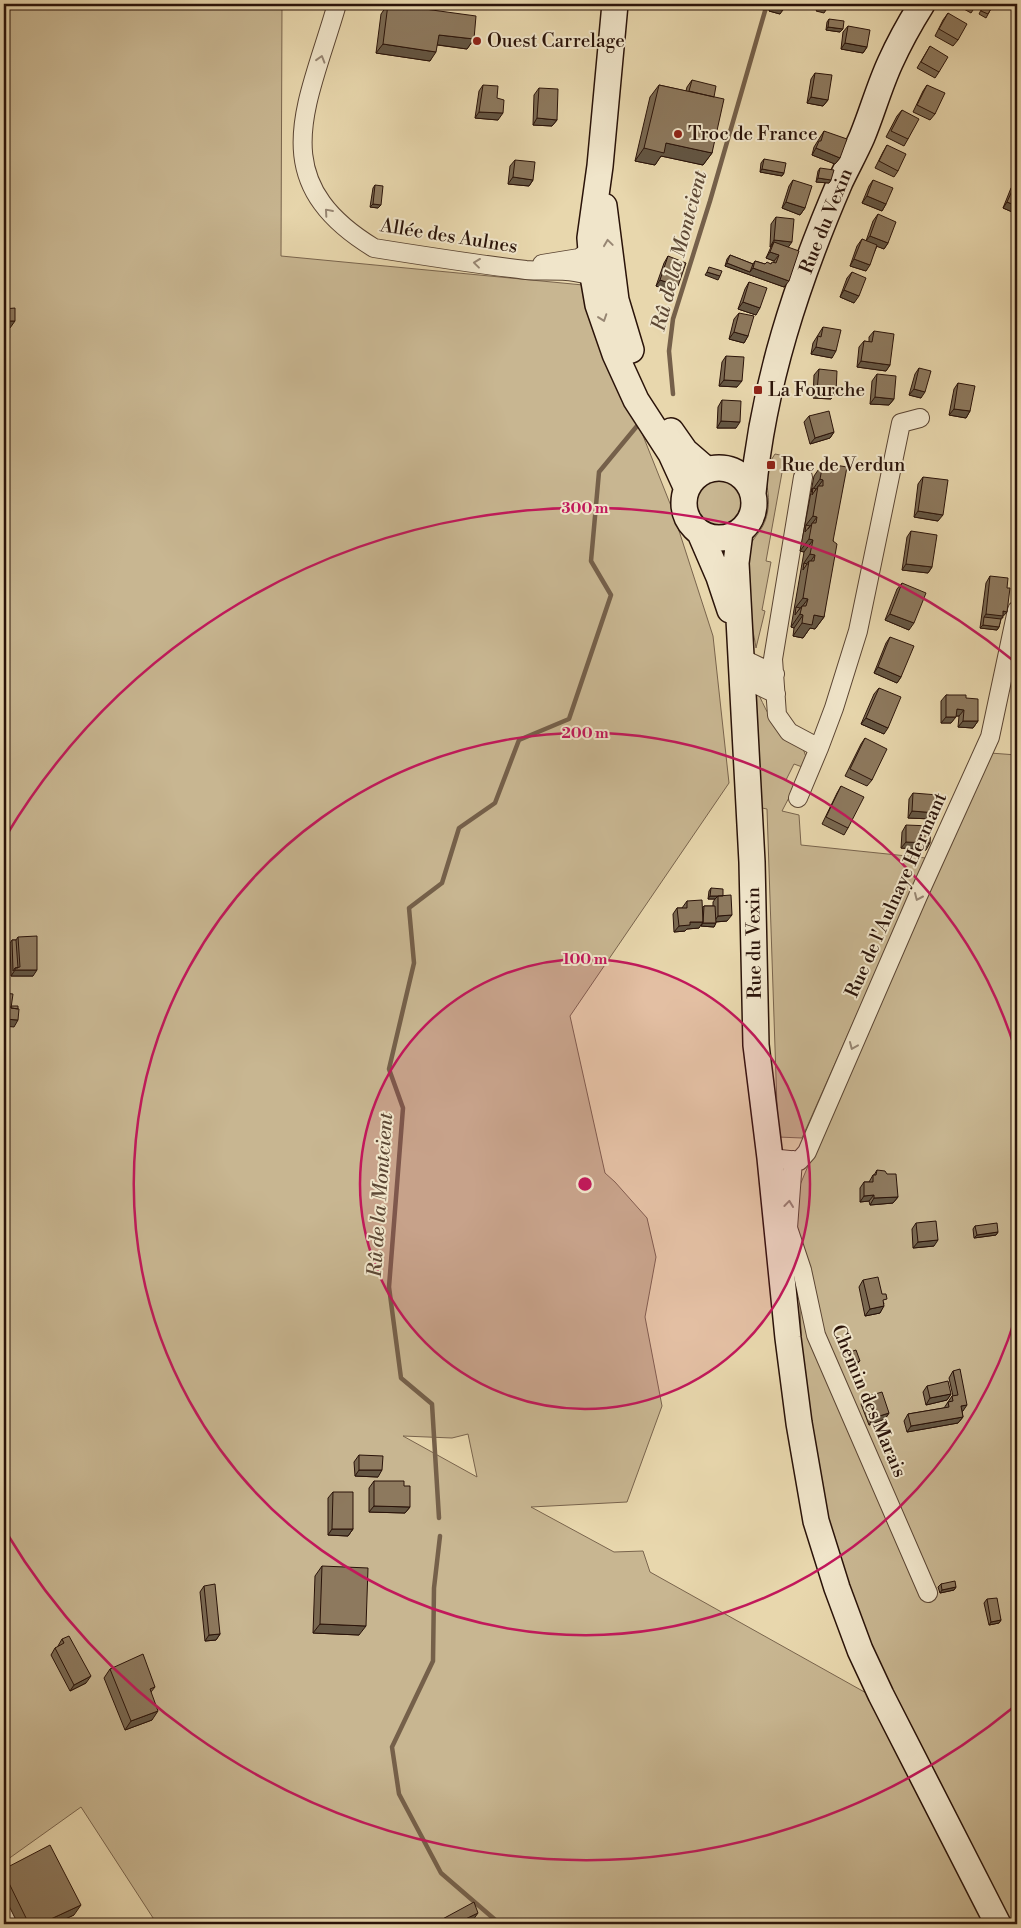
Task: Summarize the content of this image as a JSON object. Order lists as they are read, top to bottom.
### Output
{
  "streets": {
    "main road": ["Rue du Vexin"],
    "street": ["Allée des Aulnes", "Rue de l'Aulnaye Hermant", "Chemin des Marais"]
  },
  "crossings": [
    ["Rue du Vexin", "Rue de l'Aulnaye Hermant"],
    ["Rue du Vexin", "Chemin des Marais"]
  ],
  "water": ["Rû de la Montcient"],
  "places": {
    "other": ["Ouest Carrelage", "Troc de France"],
    "transit": ["La Fourche", "Rue de Verdun"]
  },
  "rings": ["300 m", "200 m", "100 m"]
}
